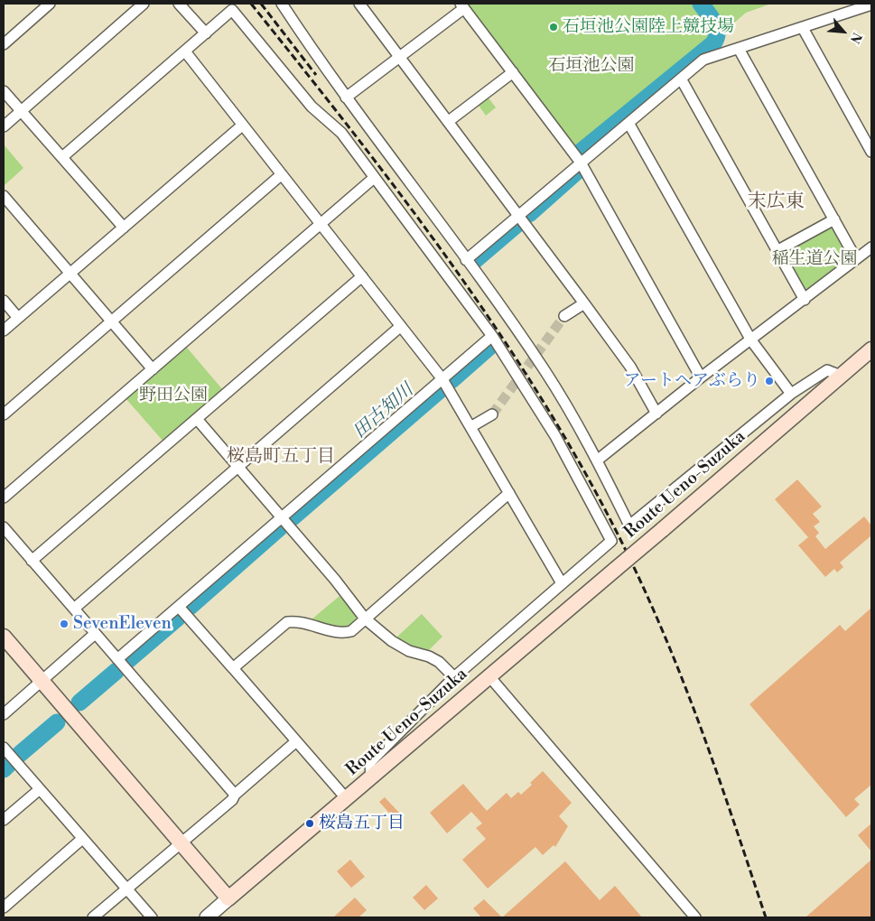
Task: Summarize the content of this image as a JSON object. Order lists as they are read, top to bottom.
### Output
{
  "streets": {
    "main road": ["Route Ueno-Suzuka"]
  },
  "districts": ["末広東", "桜島町五丁目"],
  "water": ["田古知川"],
  "parks": ["石垣池公園", "稲生道公園", "野田公園"],
  "places": [
    "石垣池公園陸上競技場",
    "アートヘアぶらり",
    "SevenEleven",
    "桜島五丁目"
  ],
  "north": "bottom right"
}
